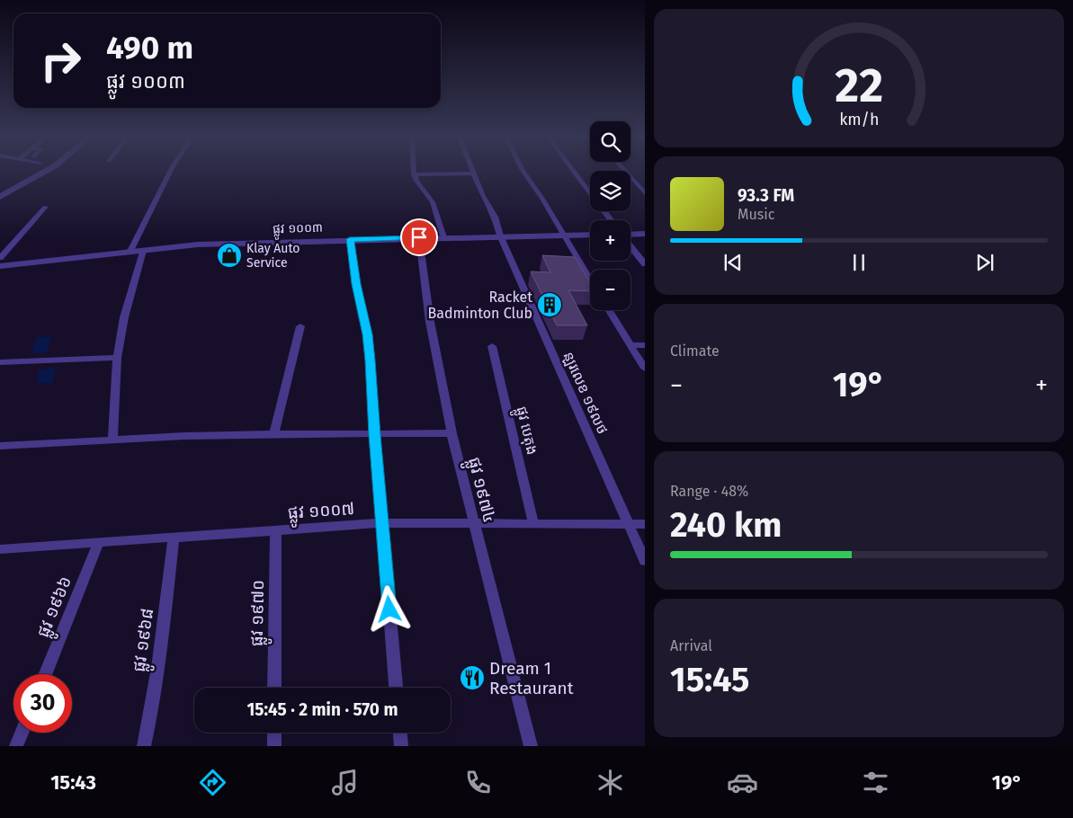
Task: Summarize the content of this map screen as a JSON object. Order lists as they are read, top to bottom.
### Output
{
  "streets": {
    "street": [
      "ផ្លូវ ១០០៣",
      "ន្ឡរលេខ ១៩លថ",
      "ផ្លូវ បេតុង",
      "ផ្លូវ ១៩៧៤",
      "ផ្លូវ ១០០៧",
      "ផ្លូវ ១៩៦៦",
      "ផ្លូវ ១៩៧០",
      "ផ្លូវ ១៩៦៨"
    ]
  },
  "crossings": [
    ["ផ្លូវ ១០០៣", "ន្ឡរលេខ ១៩លថ"],
    ["ផ្លូវ ១០០៣", "ផ្លូវ ១៩៧៤"],
    ["ន្ឡរលេខ ១៩លថ", "ផ្លូវ ១០០៧"],
    ["ផ្លូវ បេតុង", "ផ្លូវ ១០០៧"],
    ["ផ្លូវ ១៩៧៤", "ផ្លូវ ១០០៧"],
    ["ផ្លូវ ១០០៧", "ផ្លូវ ១៩៦៦"],
    ["ផ្លូវ ១០០៧", "ផ្លូវ ១៩៧០"],
    ["ផ្លូវ ១០០៧", "ផ្លូវ ១៩៦៨"]
  ],
  "places": {
    "shop": ["Klay Auto Service"],
    "building": ["Racket Badminton Club"],
    "restaurant": ["Dream 1 Restaurant"]
  },
  "page": {
    "turn": ["490 m", "ផ្លូវ ១០០៣"],
    "map_buttons": ["+", "−"],
    "song": ["93.3 FM", "Music"],
    "tile": [
      "Climate",
      ["Range · 48%", "240 km"],
      ["Arrival", "15:45"]
    ],
    "heat": ["−", "19°", "+"],
    "limit": "30",
    "trip": "15:45 · 2 min · 570 m",
    "tabs": ["15:43", "19°"],
    "gauge": ["22", "km/h"]
  }
}
